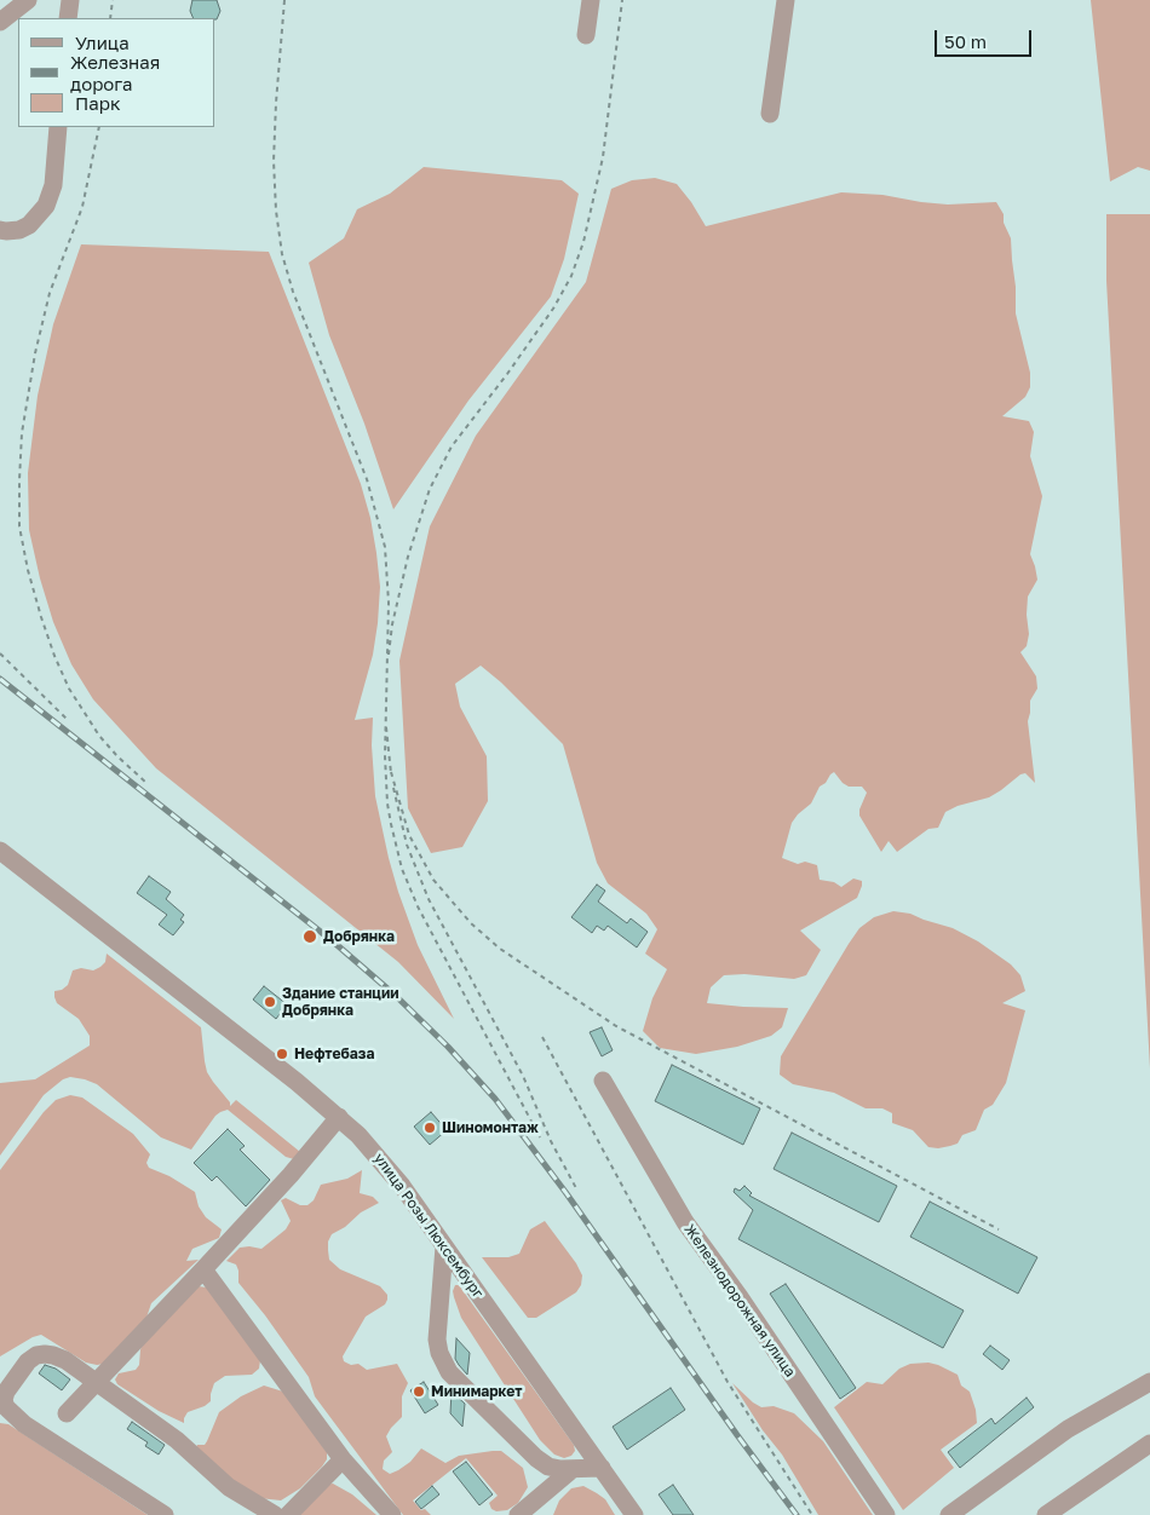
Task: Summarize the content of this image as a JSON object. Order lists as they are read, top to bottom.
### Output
{
  "streets": {
    "street": ["улица Розы Люксембург", "Железнодорожная улица"]
  },
  "places": [
    "Добрянка",
    "Здание станции Добрянка",
    "Нефтебаза",
    "Шинoмонтаж",
    "Минимаркет"
  ],
  "legend": ["Улица", "Железная дорога", "Парк"],
  "scale_bar": "50 m"
}
